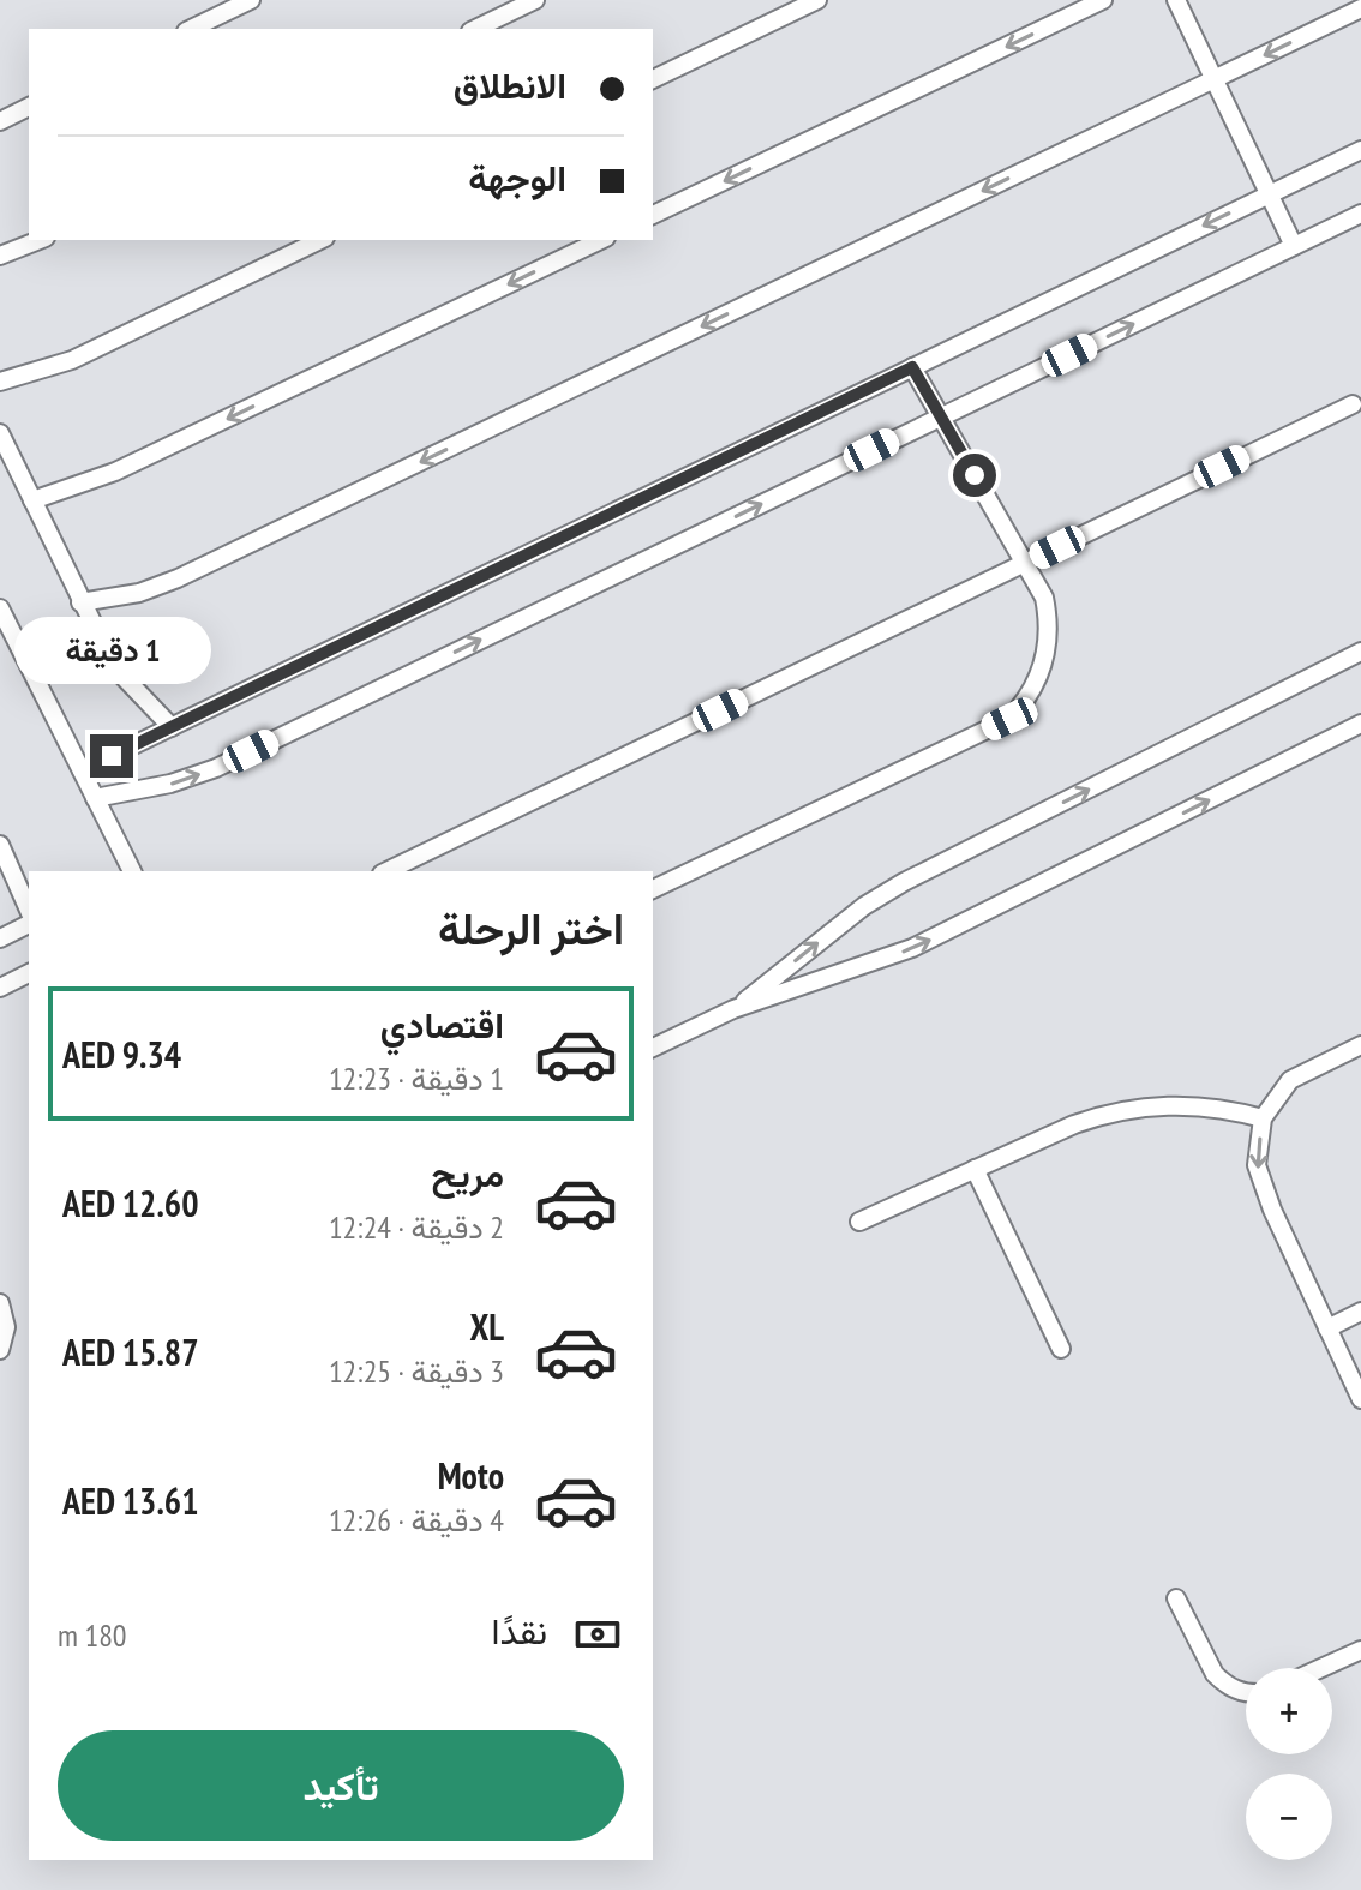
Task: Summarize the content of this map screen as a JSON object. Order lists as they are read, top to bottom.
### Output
{
  "page": {
    "banner": ["الانطلاق", "الوجهة"],
    "bubble": "1 دقيقة",
    "heading": "اختر الرحلة",
    "list": [
      {
        "name": "اقتصادي",
        "note": "1 دقيقة · 12:23",
        "value": "AED 9.34"
      },
      {
        "name": "مريح",
        "note": "2 دقيقة · 12:24",
        "value": "AED 12.60"
      },
      {
        "name": "XL",
        "note": "3 دقيقة · 12:25",
        "value": "AED 15.87"
      },
      {
        "name": "Moto",
        "note": "4 دقيقة · 12:26",
        "value": "AED 13.61"
      }
    ],
    "pay": ["نقدًا", "180 m"],
    "map_buttons": ["+", "−"],
    "buttons": "تأكيد"
  }
}
